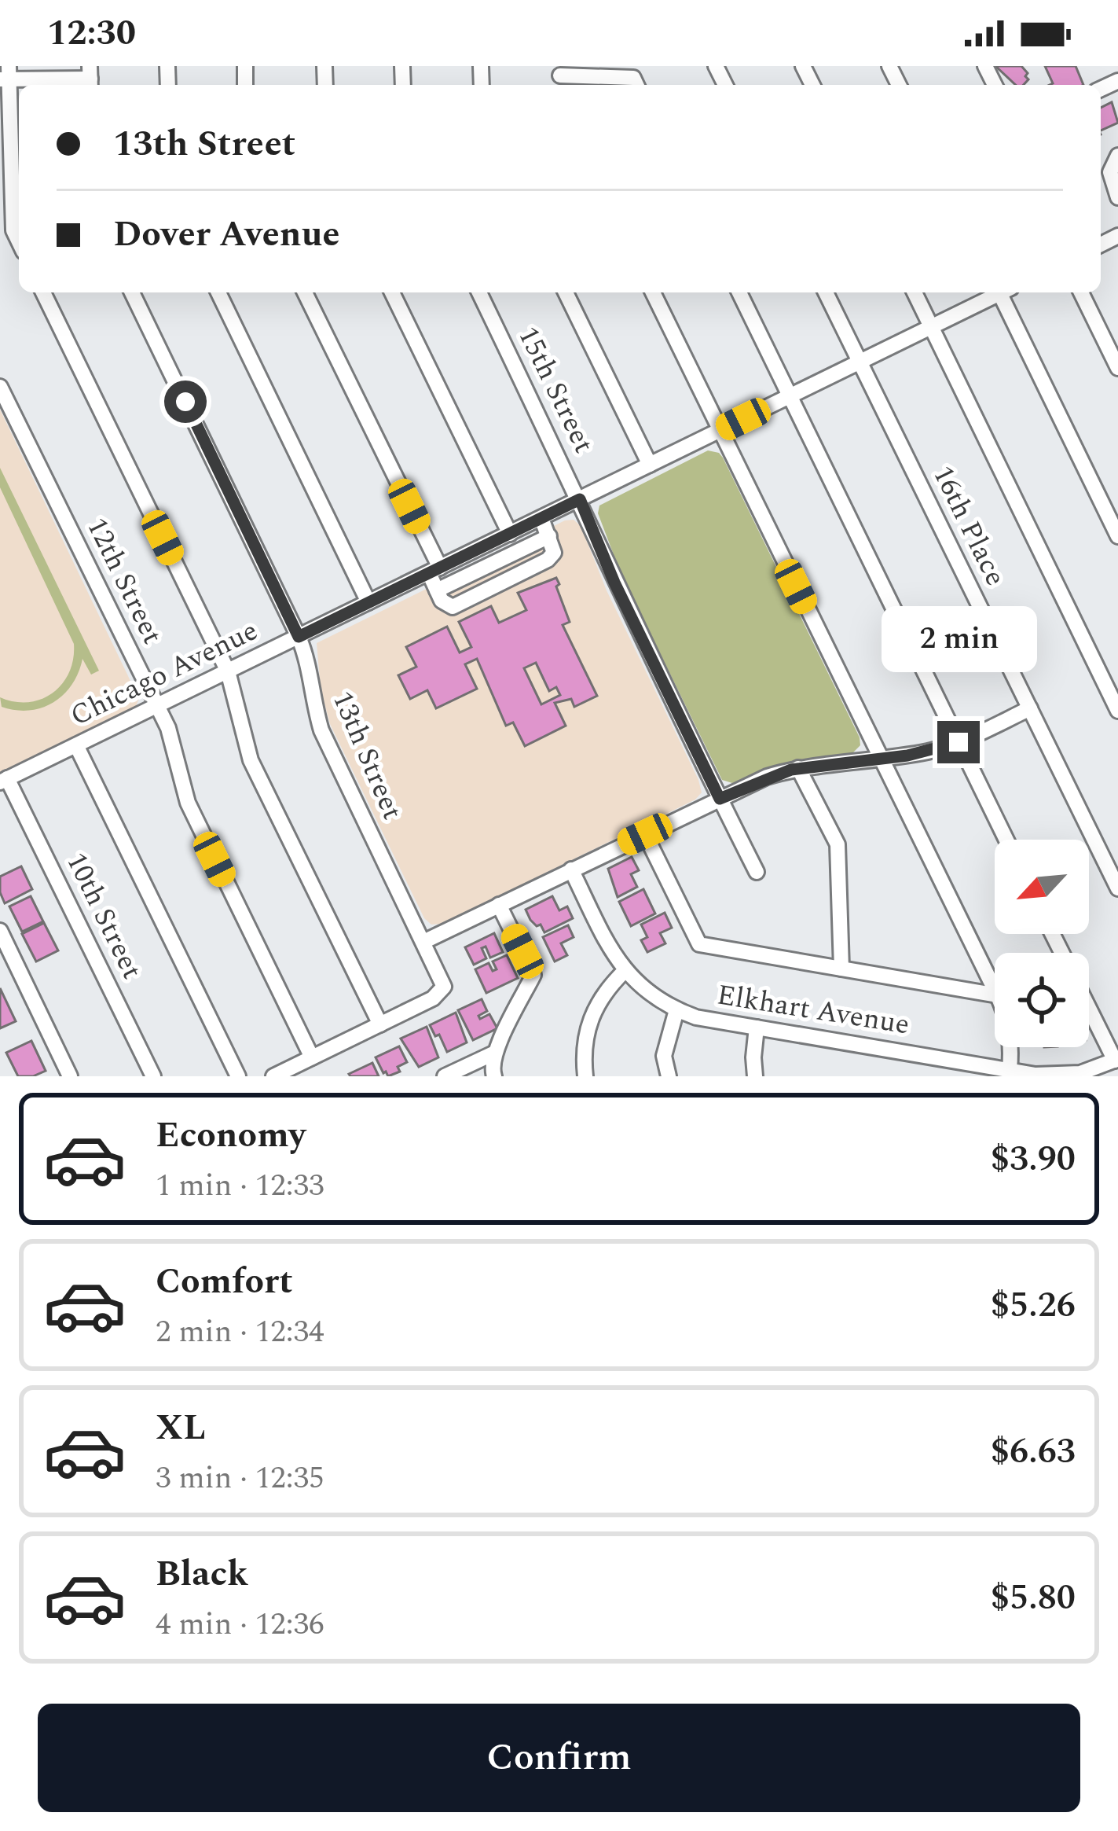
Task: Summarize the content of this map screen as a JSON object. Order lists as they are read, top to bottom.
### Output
{
  "streets": {
    "street": [
      "15th Street",
      "16th Place",
      "12th Street",
      "Chicago Avenue",
      "13th Street",
      "10th Street",
      "Elkhart Avenue"
    ]
  },
  "crossings": [
    ["15th Street", "Chicago Avenue"],
    ["16th Place", "Chicago Avenue"],
    ["12th Street", "Chicago Avenue"],
    ["Chicago Avenue", "13th Street"],
    ["Chicago Avenue", "10th Street"]
  ],
  "north": "bottom left",
  "page": {
    "status": "12:30",
    "banner": ["13th Street", "Dover Avenue"],
    "bubble": "2 min",
    "list": [
      {
        "name": "Economy",
        "note": "1 min · 12:33",
        "value": "$3.90"
      },
      {
        "name": "Comfort",
        "note": "2 min · 12:34",
        "value": "$5.26"
      },
      {
        "name": "XL",
        "note": "3 min · 12:35",
        "value": "$6.63"
      },
      {
        "name": "Black",
        "note": "4 min · 12:36",
        "value": "$5.80"
      }
    ],
    "buttons": "Confirm"
  }
}
